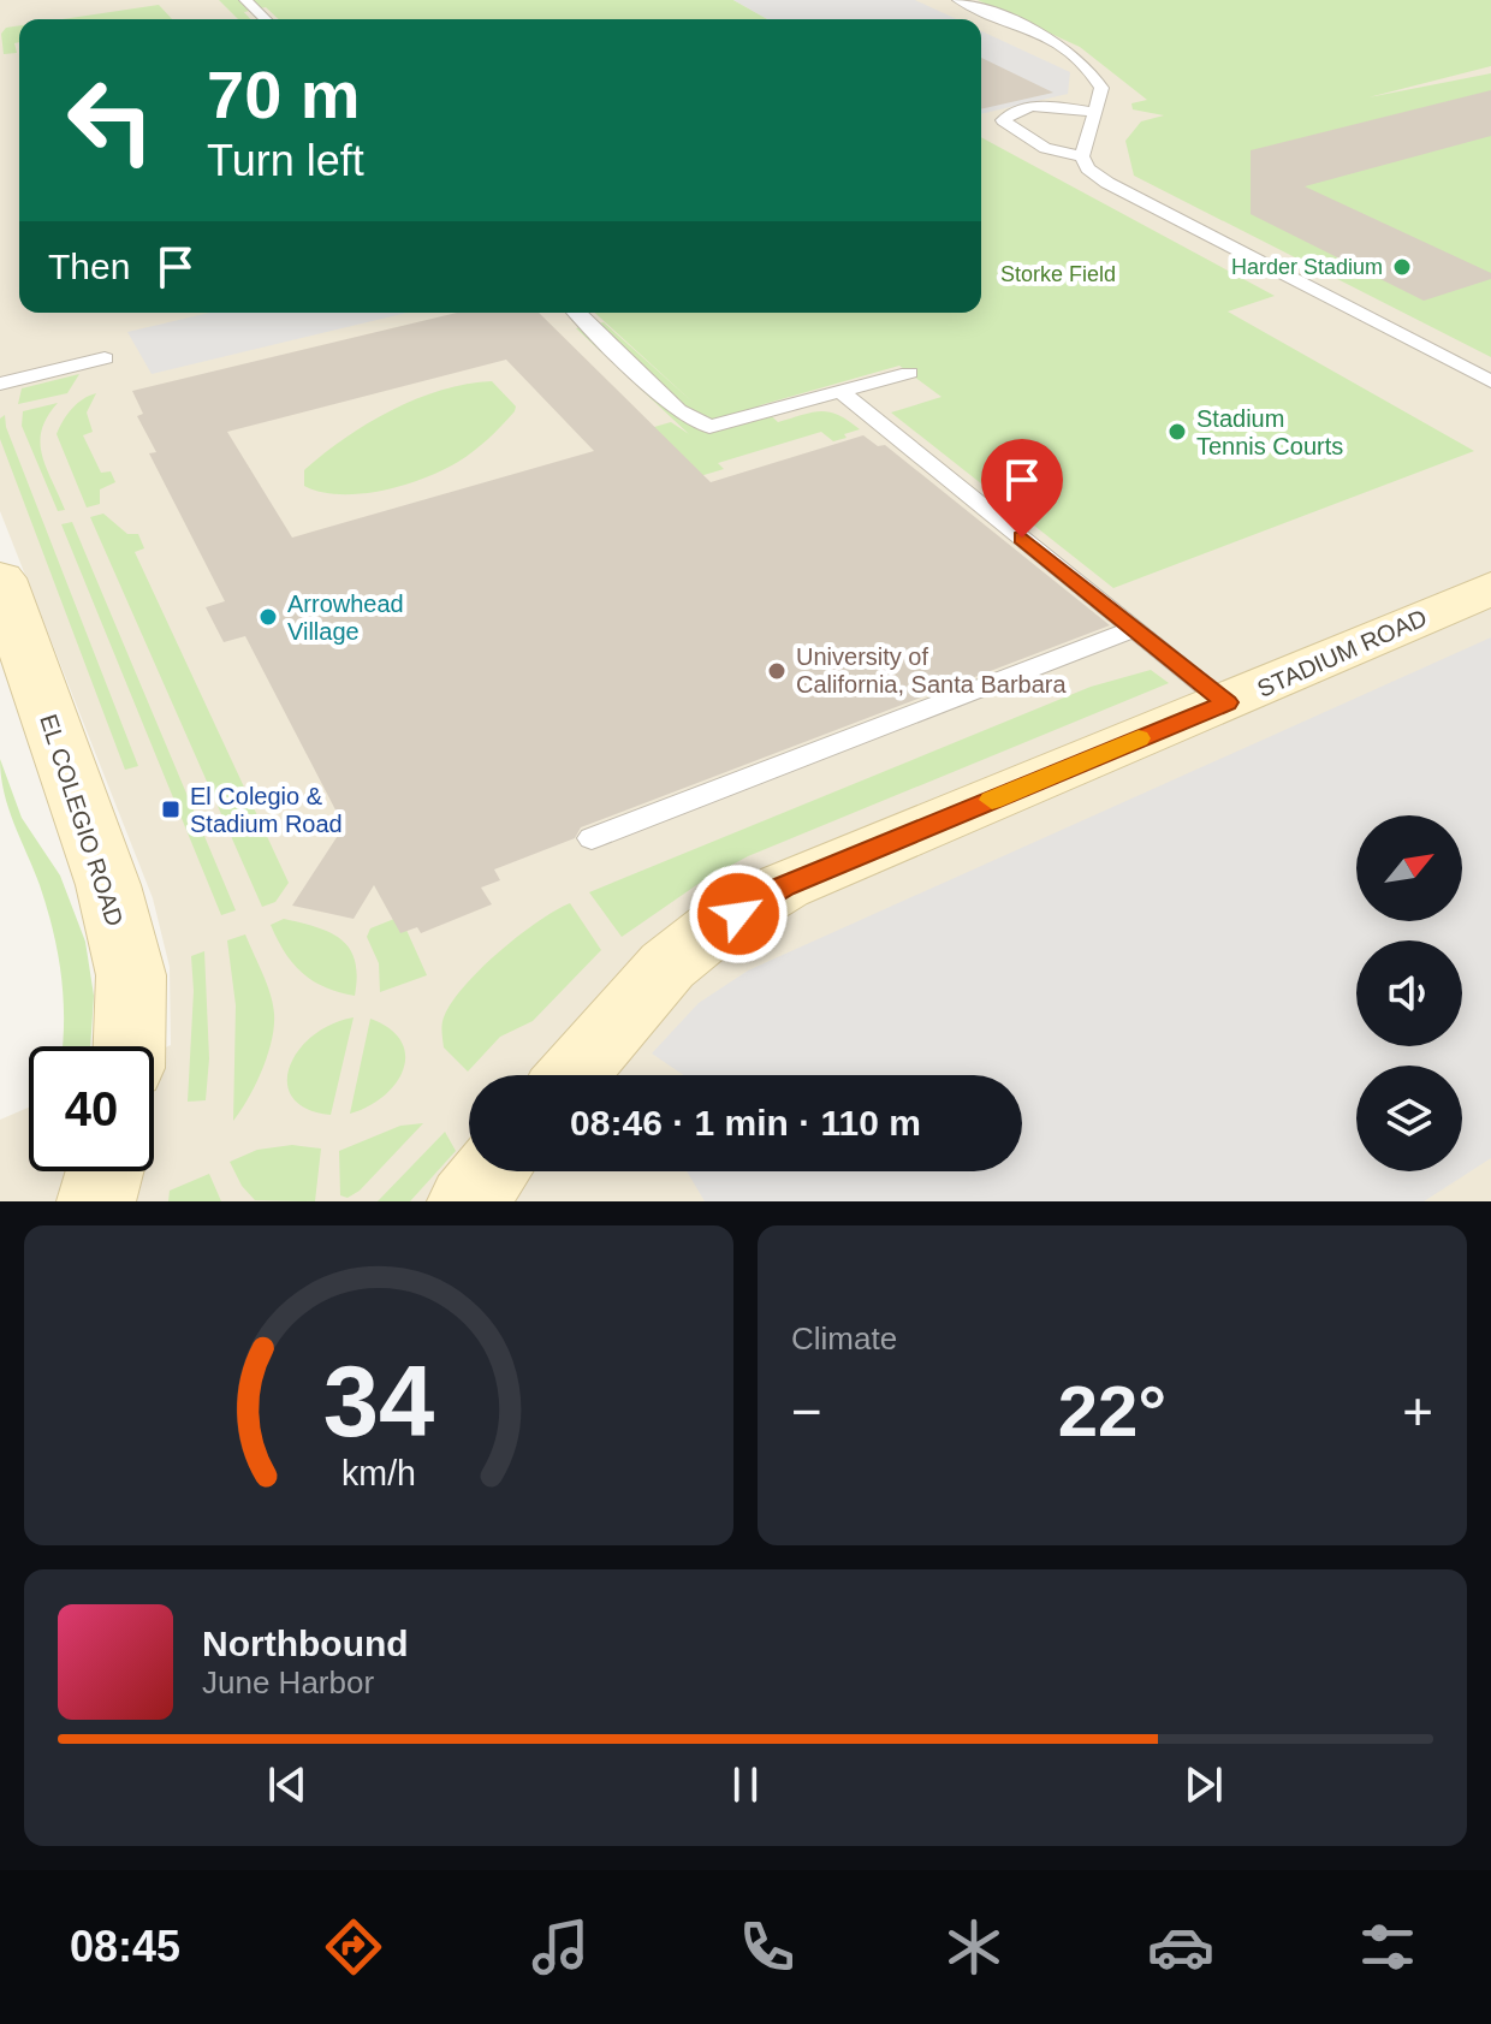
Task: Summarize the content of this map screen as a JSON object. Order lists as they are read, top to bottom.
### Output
{
  "streets": {
    "street": ["STADIUM ROAD", "EL COLEGIO ROAD"]
  },
  "parks": ["Storke Field"],
  "places": {
    "other": [
      "Harder Stadium",
      "Stadium Tennis Courts",
      "Arrowhead Village",
      "University of California, Santa Barbara"
    ],
    "transit": ["El Colegio & Stadium Road"]
  },
  "north": "top right",
  "page": {
    "turn": ["70 m", "Turn left"],
    "then": "Then",
    "limit": "40",
    "trip": "08:46 · 1 min · 110 m",
    "tile": "Climate",
    "heat": ["−", "22°", "+"],
    "song": ["Northbound", "June Harbor"],
    "tabs": "08:45",
    "gauge": ["34", "km/h"]
  }
}
